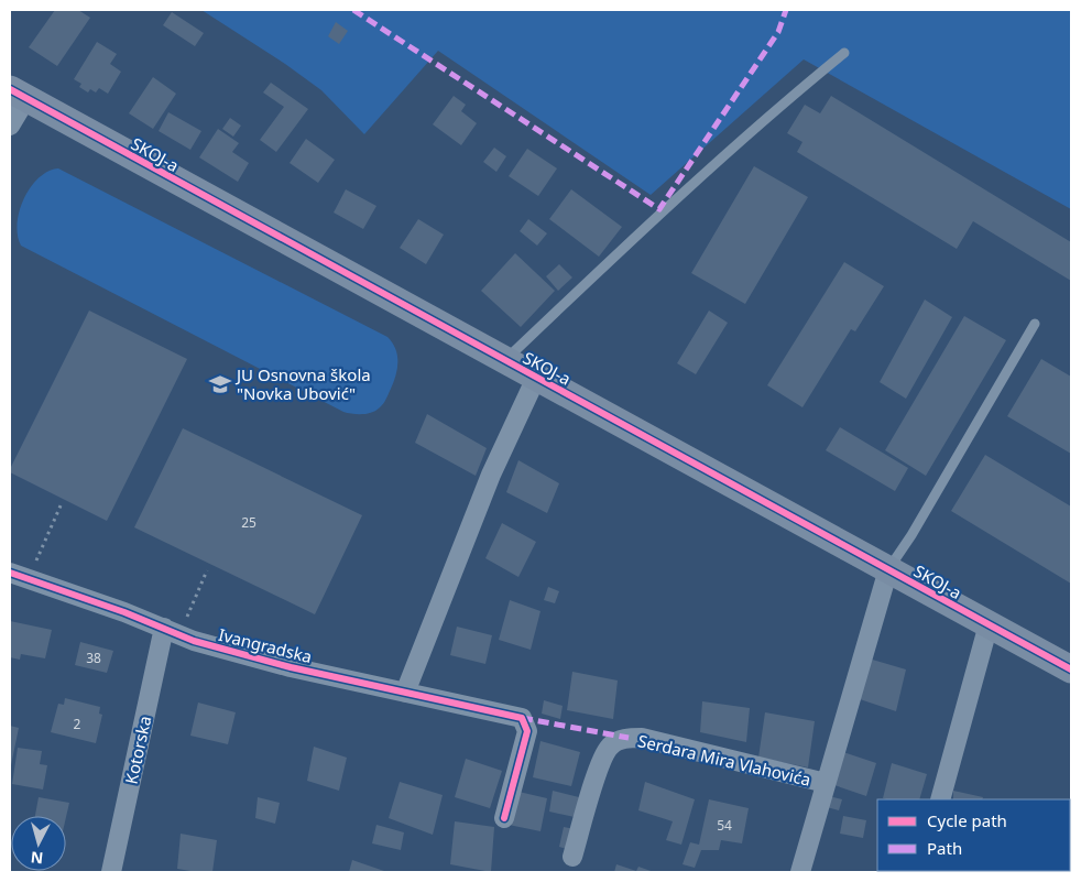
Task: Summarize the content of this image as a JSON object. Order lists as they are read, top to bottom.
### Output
{
  "streets": {
    "main road": ["SKOJ-a"],
    "street": ["Ivangradska", "Kotorska", "Serdara Mira Vlahovića"]
  },
  "crossings": [
    ["SKOJ-a", "Serdara Mira Vlahovića"],
    ["Ivangradska", "Kotorska"]
  ],
  "places": {
    "school or university": ["JU Osnovna škola \"Novka Ubović\""]
  },
  "house_numbers": [
    "25",
    "38",
    "2",
    "54"
  ],
  "legend": ["Cycle path", "Path"],
  "north": "bottom"
}
